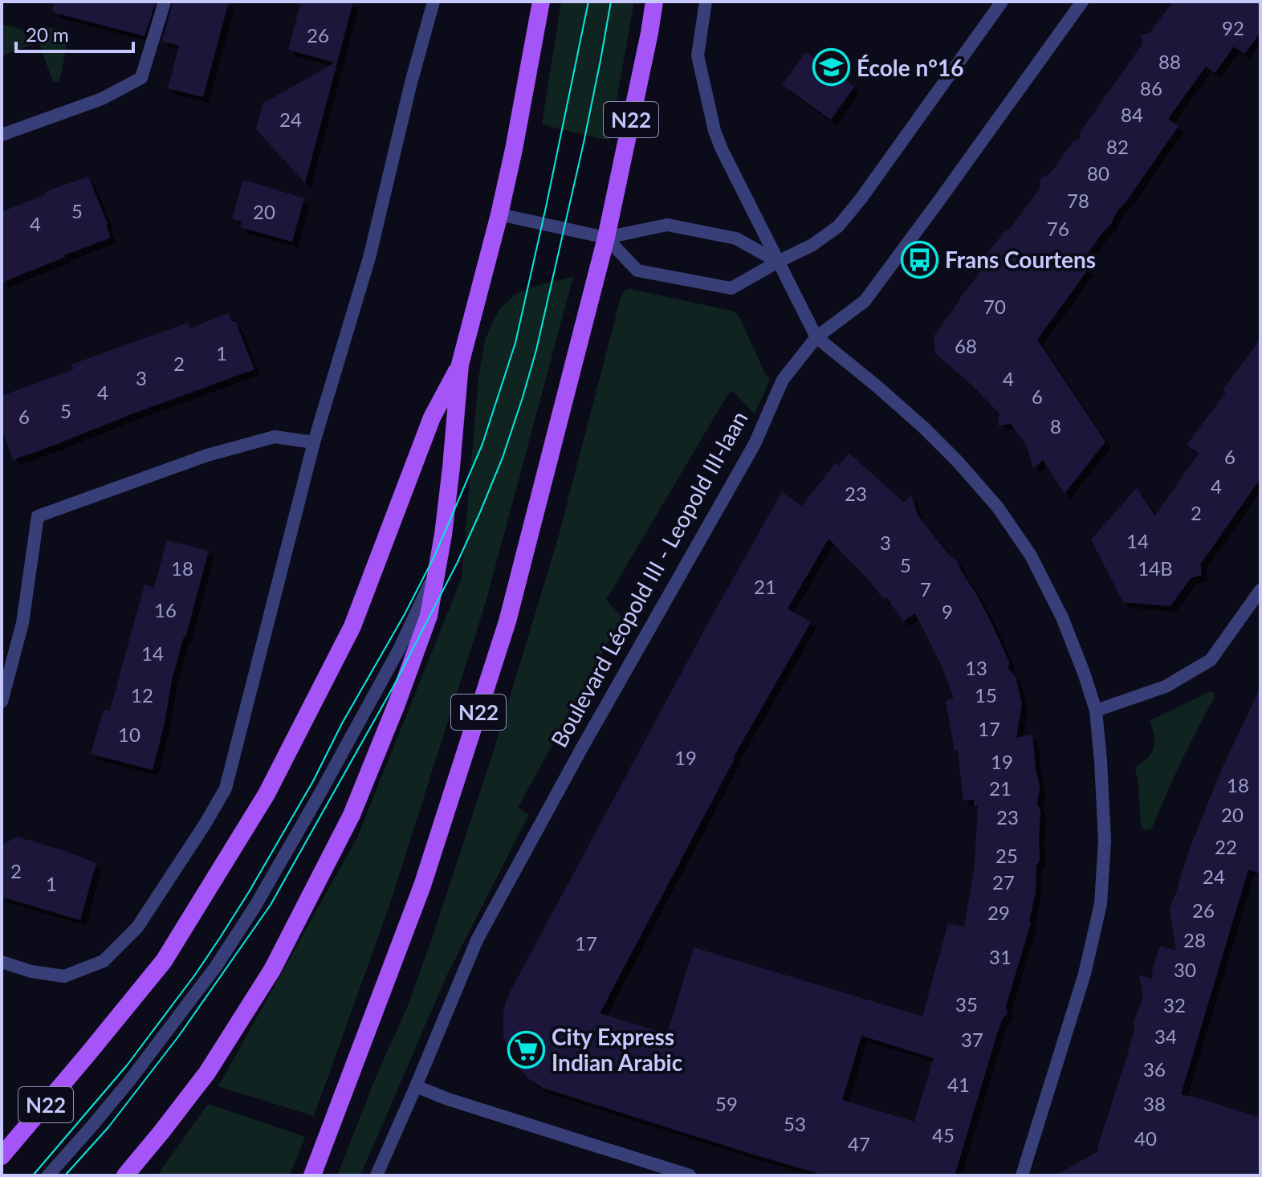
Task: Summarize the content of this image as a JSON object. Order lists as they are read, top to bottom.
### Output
{
  "streets": {
    "main road": ["N22"],
    "street": ["Boulevard Léopold III - Leopold III-laan"]
  },
  "places": {
    "school or university": ["École n°16"],
    "bus stop": ["Frans Courtens"],
    "supermarket": ["City Express Indian Arabic"]
  },
  "house_numbers": [
    "92",
    "26",
    "88",
    "86",
    "84",
    "24",
    "82",
    "80",
    "78",
    "5",
    "20",
    "4",
    "76",
    "70",
    "68",
    "1",
    "2",
    "3",
    "4",
    "4",
    "6",
    "5",
    "6",
    "8",
    "6",
    "4",
    "23",
    "2",
    "14",
    "3",
    "5",
    "18",
    "14B",
    "21",
    "7",
    "16",
    "9",
    "14",
    "13",
    "12",
    "15",
    "17",
    "10",
    "19",
    "19",
    "18",
    "21",
    "20",
    "23",
    "22",
    "25",
    "2",
    "24",
    "27",
    "1",
    "26",
    "29",
    "28",
    "17",
    "31",
    "30",
    "35",
    "32",
    "34",
    "37",
    "36",
    "41",
    "59",
    "38",
    "53",
    "45",
    "40",
    "47"
  ],
  "scale_bar": "20 m"
}
